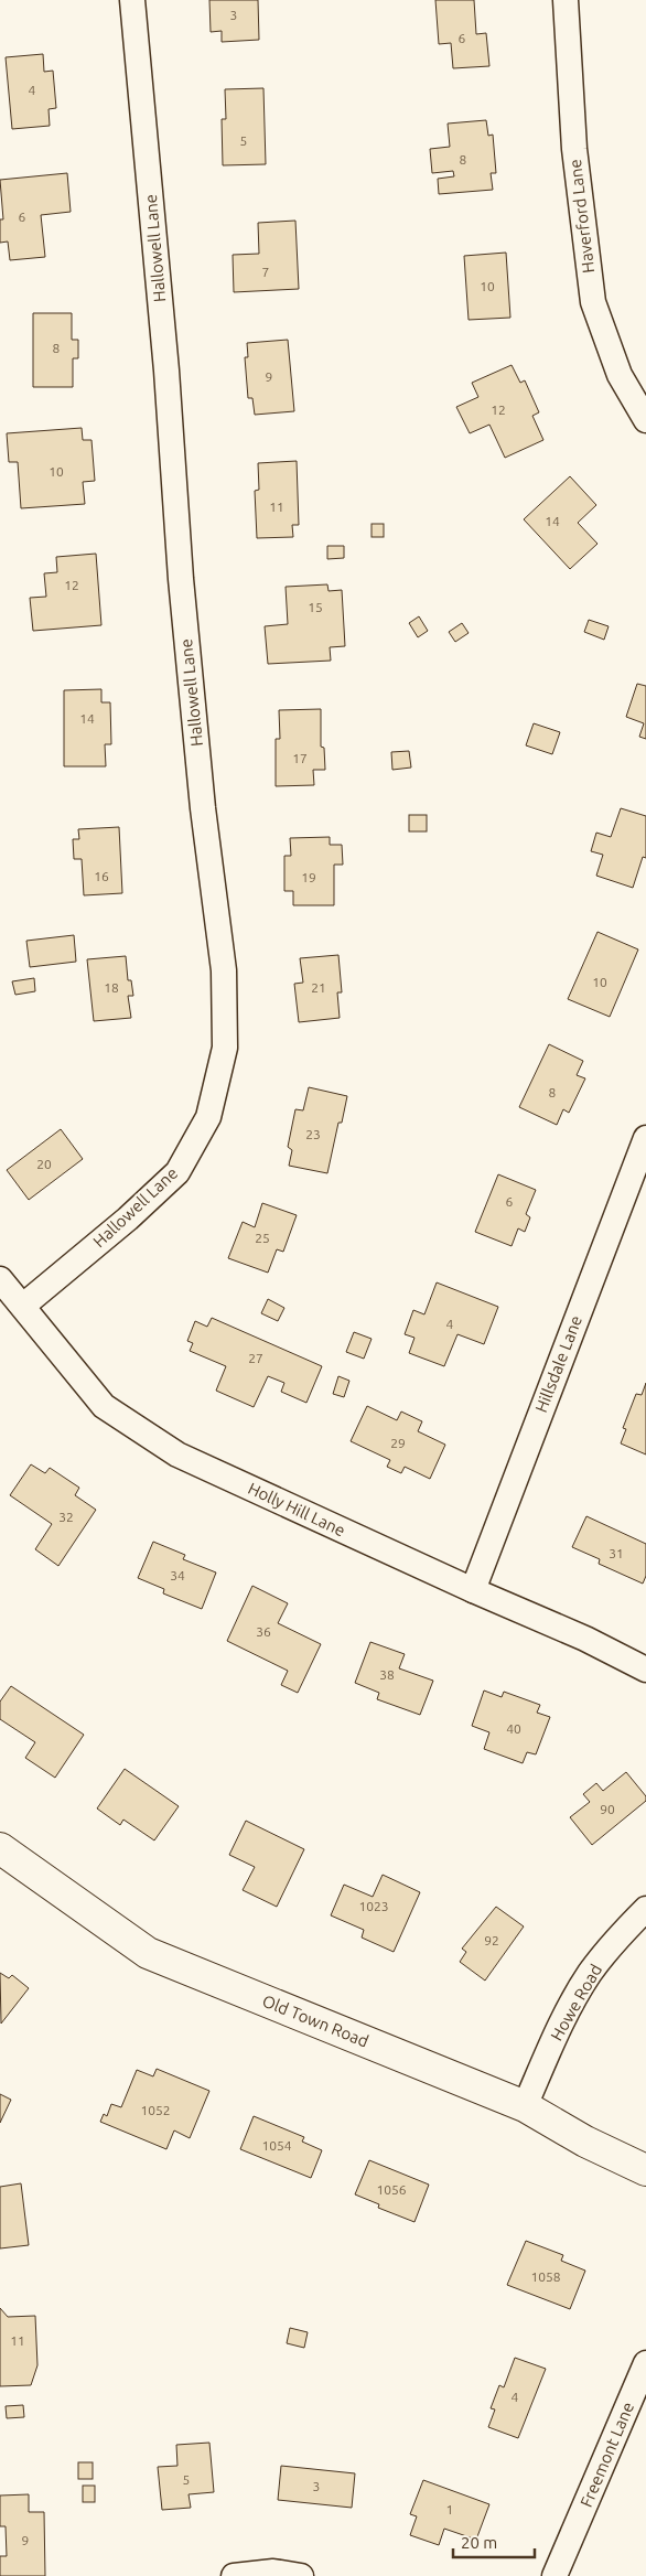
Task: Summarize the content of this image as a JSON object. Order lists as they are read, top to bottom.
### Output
{
  "streets": {
    "main road": ["Old Town Road"],
    "street": [
      "Haverford Lane",
      "Hallowell Lane",
      "Hillsdale Lane",
      "Holly Hill Lane",
      "Howe Road",
      "Freemont Lane"
    ]
  },
  "crossings": [
    ["Hallowell Lane", "Holly Hill Lane"],
    ["Hillsdale Lane", "Holly Hill Lane"],
    ["Howe Road", "Old Town Road"]
  ],
  "house_numbers": [
    "3",
    "6",
    "4",
    "5",
    "8",
    "6",
    "7",
    "10",
    "8",
    "9",
    "12",
    "10",
    "11",
    "14",
    "12",
    "15",
    "14",
    "17",
    "16",
    "19",
    "10",
    "18",
    "21",
    "8",
    "23",
    "20",
    "6",
    "25",
    "4",
    "27",
    "29",
    "32",
    "31",
    "34",
    "36",
    "38",
    "40",
    "90",
    "1023",
    "92",
    "1052",
    "1054",
    "1056",
    "1058",
    "11",
    "4",
    "5",
    "3",
    "1",
    "9"
  ],
  "scale_bar": "20 m"
}
